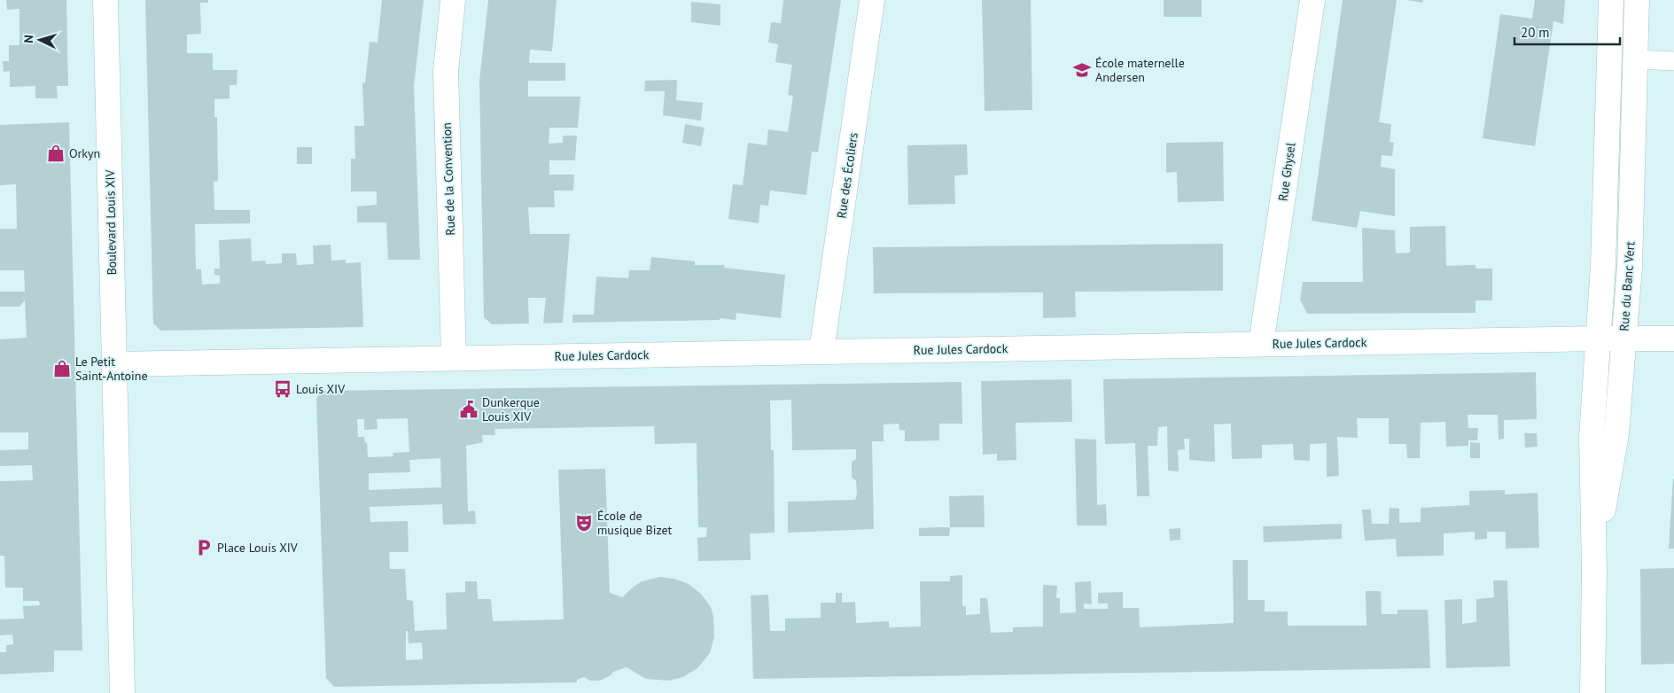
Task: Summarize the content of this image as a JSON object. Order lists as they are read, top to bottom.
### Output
{
  "streets": {
    "street": [
      "Rue Ghysel",
      "Rue des Écoliers",
      "Rue de la Convention",
      "Boulevard Louis XIV",
      "Rue du Banc Vert",
      "Rue Jules Cardock"
    ]
  },
  "crossings": [
    ["Rue Ghysel", "Rue Jules Cardock"],
    ["Rue des Écoliers", "Rue Jules Cardock"],
    ["Rue de la Convention", "Rue Jules Cardock"],
    ["Boulevard Louis XIV", "Rue Jules Cardock"],
    ["Rue du Banc Vert", "Rue Jules Cardock"]
  ],
  "places": {
    "school or university": ["École maternelle Andersen"],
    "shop": ["Orkyn", "Le Petit Saint-Antoine"],
    "bus stop": ["Louis XIV"],
    "public building": ["Dunkerque Louis XIV"],
    "theatre": ["École de musique Bizet"],
    "parking": ["Place Louis XIV"]
  },
  "scale_bar": "20 m",
  "north": "left"
}
